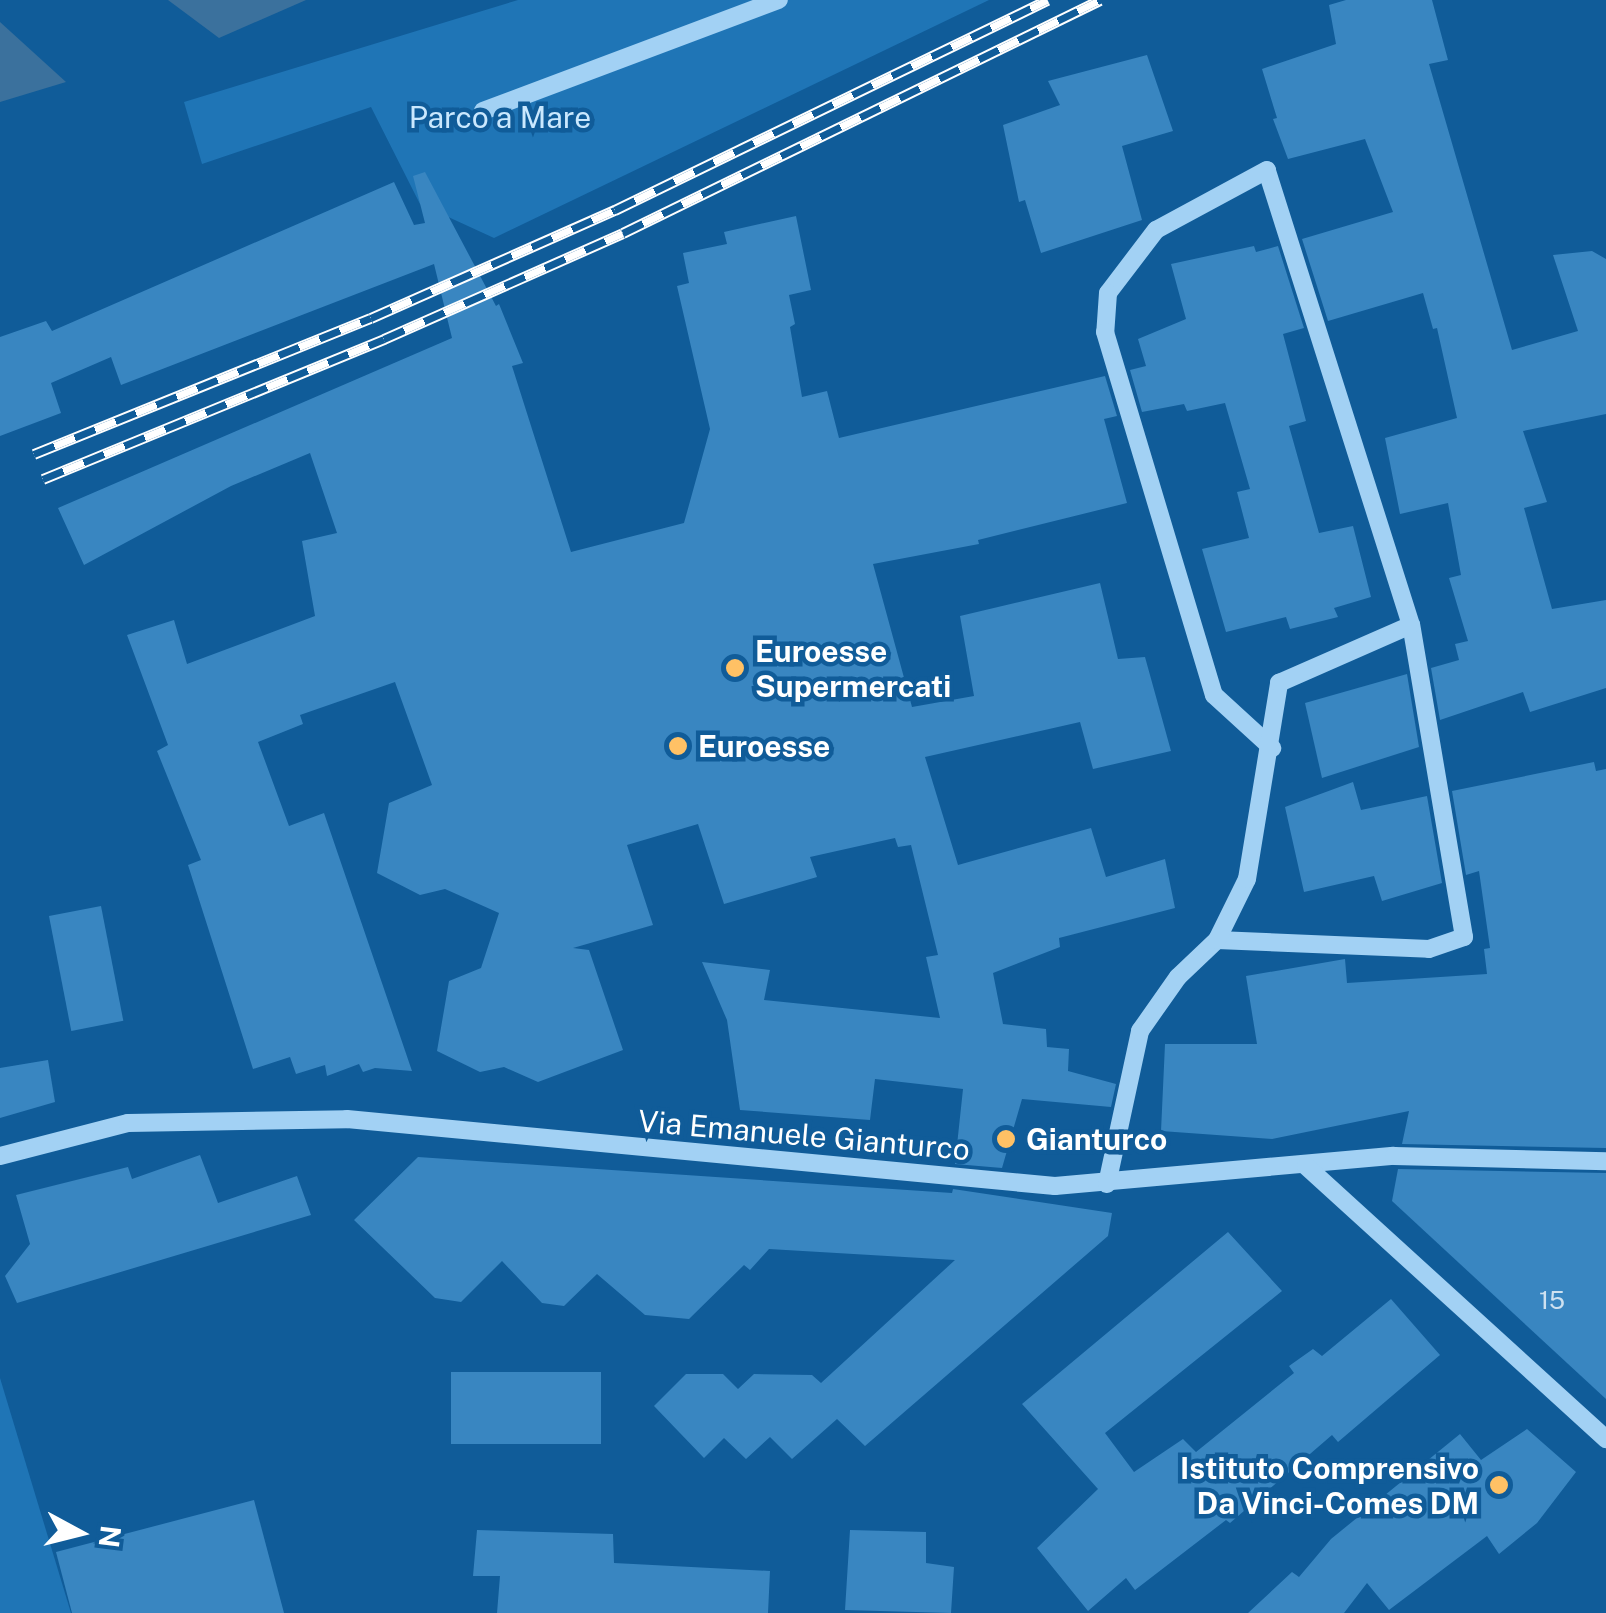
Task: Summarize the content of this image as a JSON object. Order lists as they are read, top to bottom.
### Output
{
  "streets": {
    "street": ["Via Emanuele Gianturco"]
  },
  "parks": ["Parco a Mare"],
  "places": [
    "Euroesse Supermercati",
    "Euroesse",
    "Gianturco",
    "Istituto Comprensivo Da Vinci-Comes DM"
  ],
  "house_numbers": ["15"],
  "north": "right"
}
